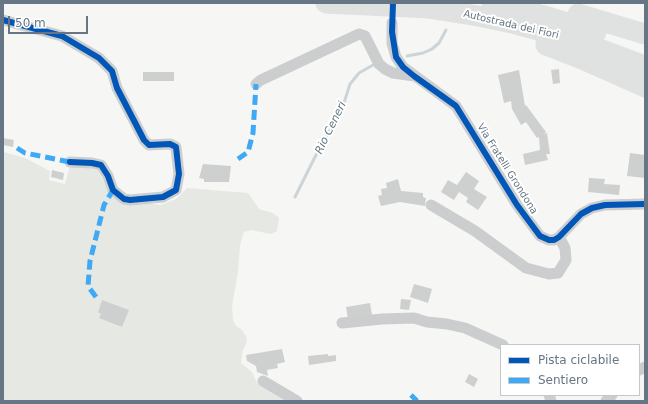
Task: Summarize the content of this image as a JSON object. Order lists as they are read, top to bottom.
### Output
{
  "streets": {
    "highway": ["Autostrada dei Fiori"],
    "street": ["Via Fratelli Grondona"]
  },
  "water": ["Rio Ceneri"],
  "legend": ["Pista ciclabile", "Sentiero"],
  "scale_bar": "50 m"
}
